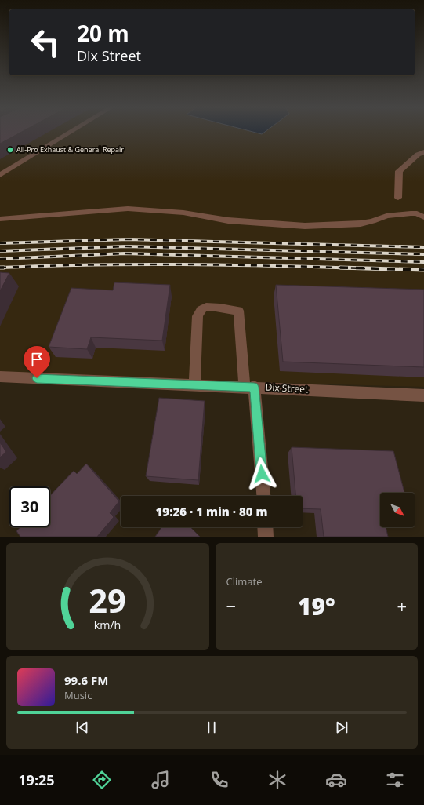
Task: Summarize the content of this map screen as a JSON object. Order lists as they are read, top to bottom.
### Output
{
  "streets": {
    "street": ["Dix Street"]
  },
  "places": ["All-Pro Exhaust & General Repair"],
  "north": "bottom right",
  "page": {
    "turn": ["20 m", "Dix Street"],
    "limit": "30",
    "trip": "19:26 · 1 min · 80 m",
    "tile": "Climate",
    "heat": ["−", "19°", "+"],
    "song": ["99.6 FM", "Music"],
    "tabs": "19:25",
    "gauge": ["29", "km/h"]
  }
}
